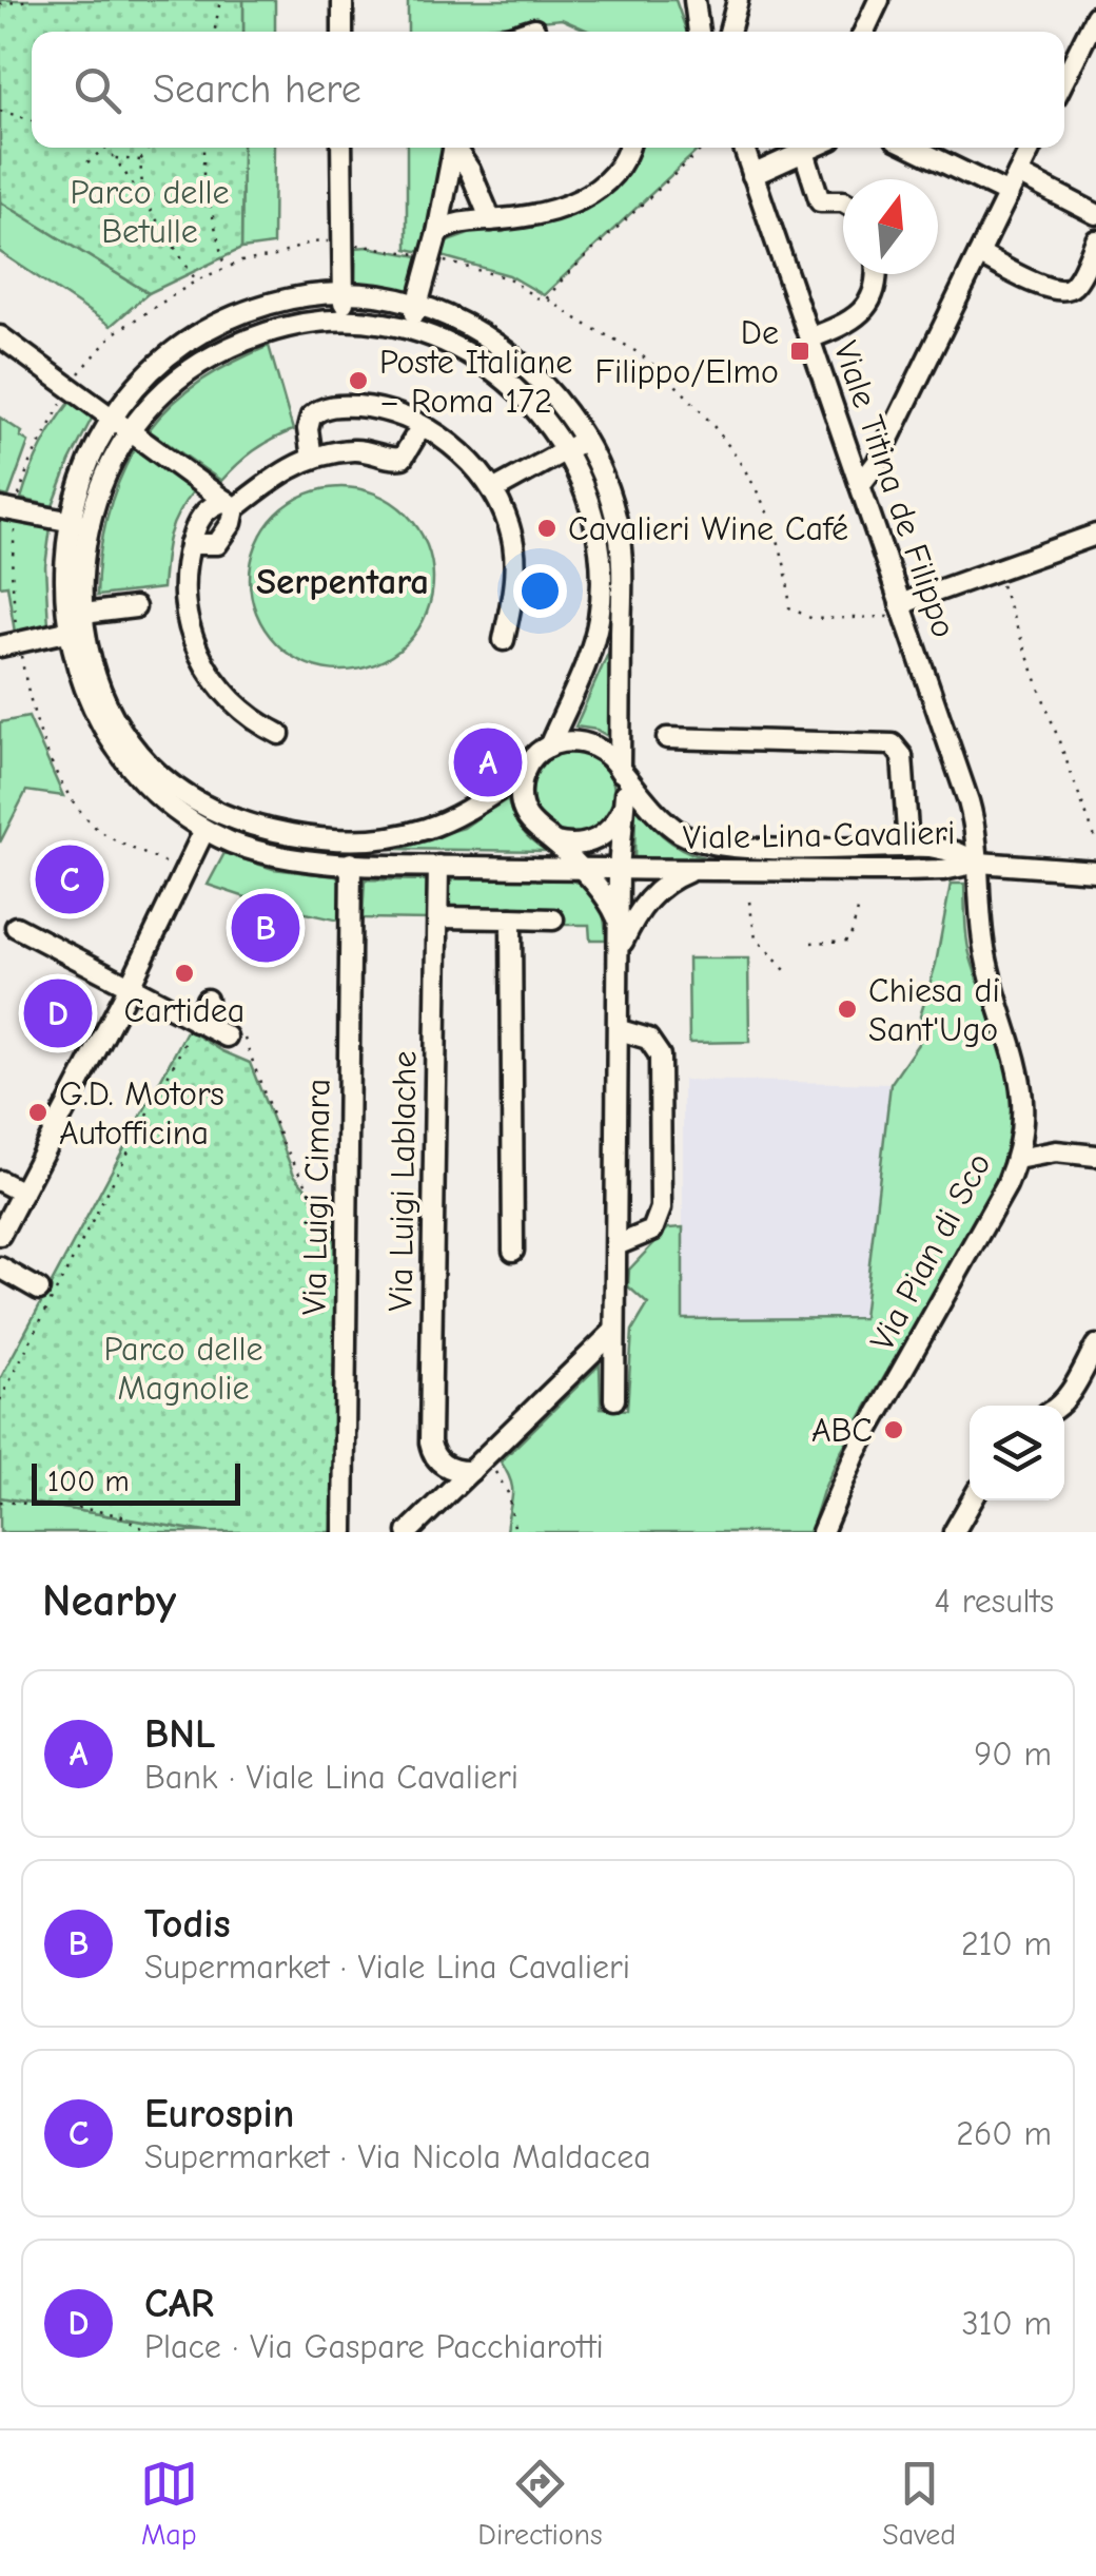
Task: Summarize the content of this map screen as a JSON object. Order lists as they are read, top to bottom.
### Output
{
  "streets": {
    "street": [
      "Viale Titina de Filippo",
      "Viale Lina Cavalieri",
      "Via Luigi Lablache",
      "Via Luigi Cimara",
      "Via Pian di Sco"
    ]
  },
  "crossings": [
    ["Viale Titina de Filippo", "Viale Lina Cavalieri"],
    ["Viale Titina de Filippo", "Via Pian di Sco"],
    ["Viale Lina Cavalieri", "Via Luigi Lablache"],
    ["Viale Lina Cavalieri", "Via Luigi Cimara"],
    ["Viale Lina Cavalieri", "Via Pian di Sco"]
  ],
  "districts": ["Serpentara"],
  "parks": ["Parco delle Betulle", "Parco delle Magnolie"],
  "places": {
    "transit": ["De Filippo/Elmo"],
    "other": [
      "Poste Italiane – Roma 172",
      "Cavalieri Wine Café",
      "Cartidea",
      "Chiesa di Sant'Ugo",
      "G.D. Motors Autofficina",
      "ABC"
    ]
  },
  "scale_bar": "100 m",
  "north": "top",
  "page": {
    "search": "Search here",
    "pins": [
      "A",
      "C",
      "B",
      "D"
    ],
    "scale": "100 m",
    "heading": ["Nearby", "4 results"],
    "list": [
      {
        "mark": "A",
        "name": "BNL",
        "note": "Bank · Viale Lina Cavalieri",
        "value": "90 m"
      },
      {
        "mark": "B",
        "name": "Todis",
        "note": "Supermarket · Viale Lina Cavalieri",
        "value": "210 m"
      },
      {
        "mark": "C",
        "name": "Eurospin",
        "note": "Supermarket · Via Nicola Maldacea",
        "value": "260 m"
      },
      {
        "mark": "D",
        "name": "CAR",
        "note": "Place · Via Gaspare Pacchiarotti",
        "value": "310 m"
      }
    ],
    "nav": ["Map", "Directions", "Saved"]
  }
}
